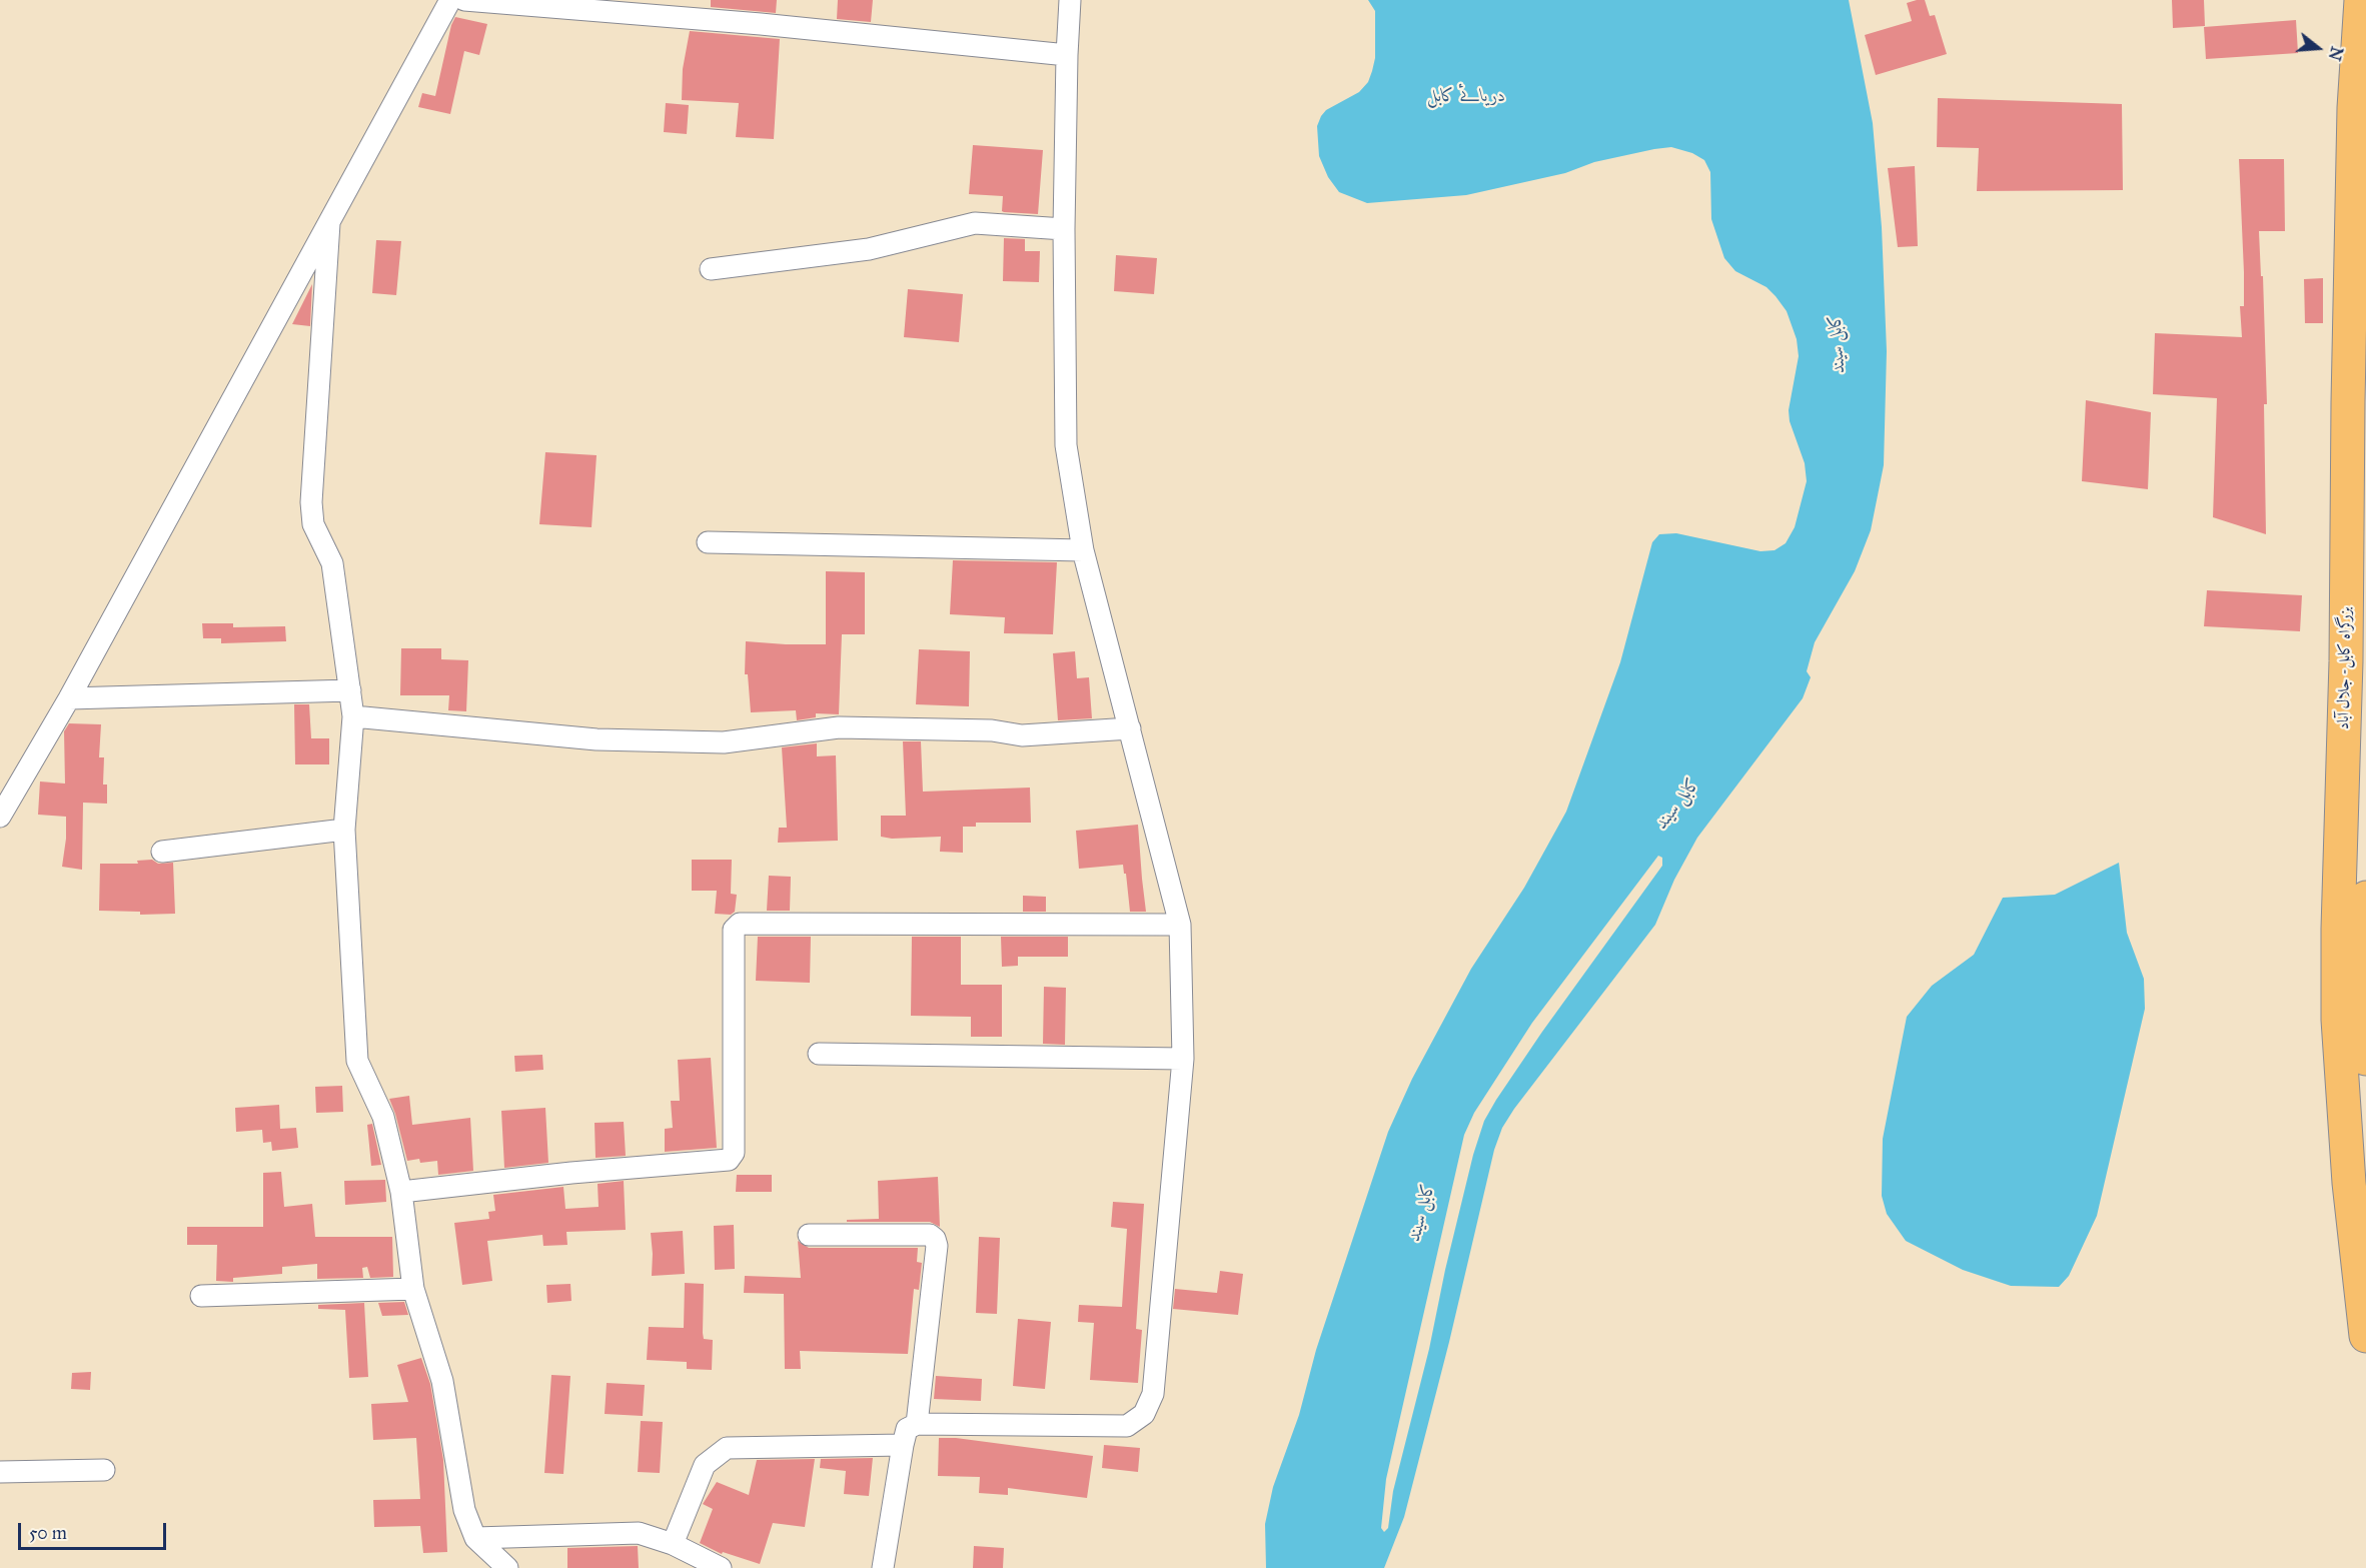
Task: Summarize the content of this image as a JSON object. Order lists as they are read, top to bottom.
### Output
{
  "streets": {
    "highway": ["بزرگراه کابل- جلال آباد"]
  },
  "water": ["دریائے کابل", "کابل سيند"],
  "scale_bar": "50 m",
  "north": "right"
}
